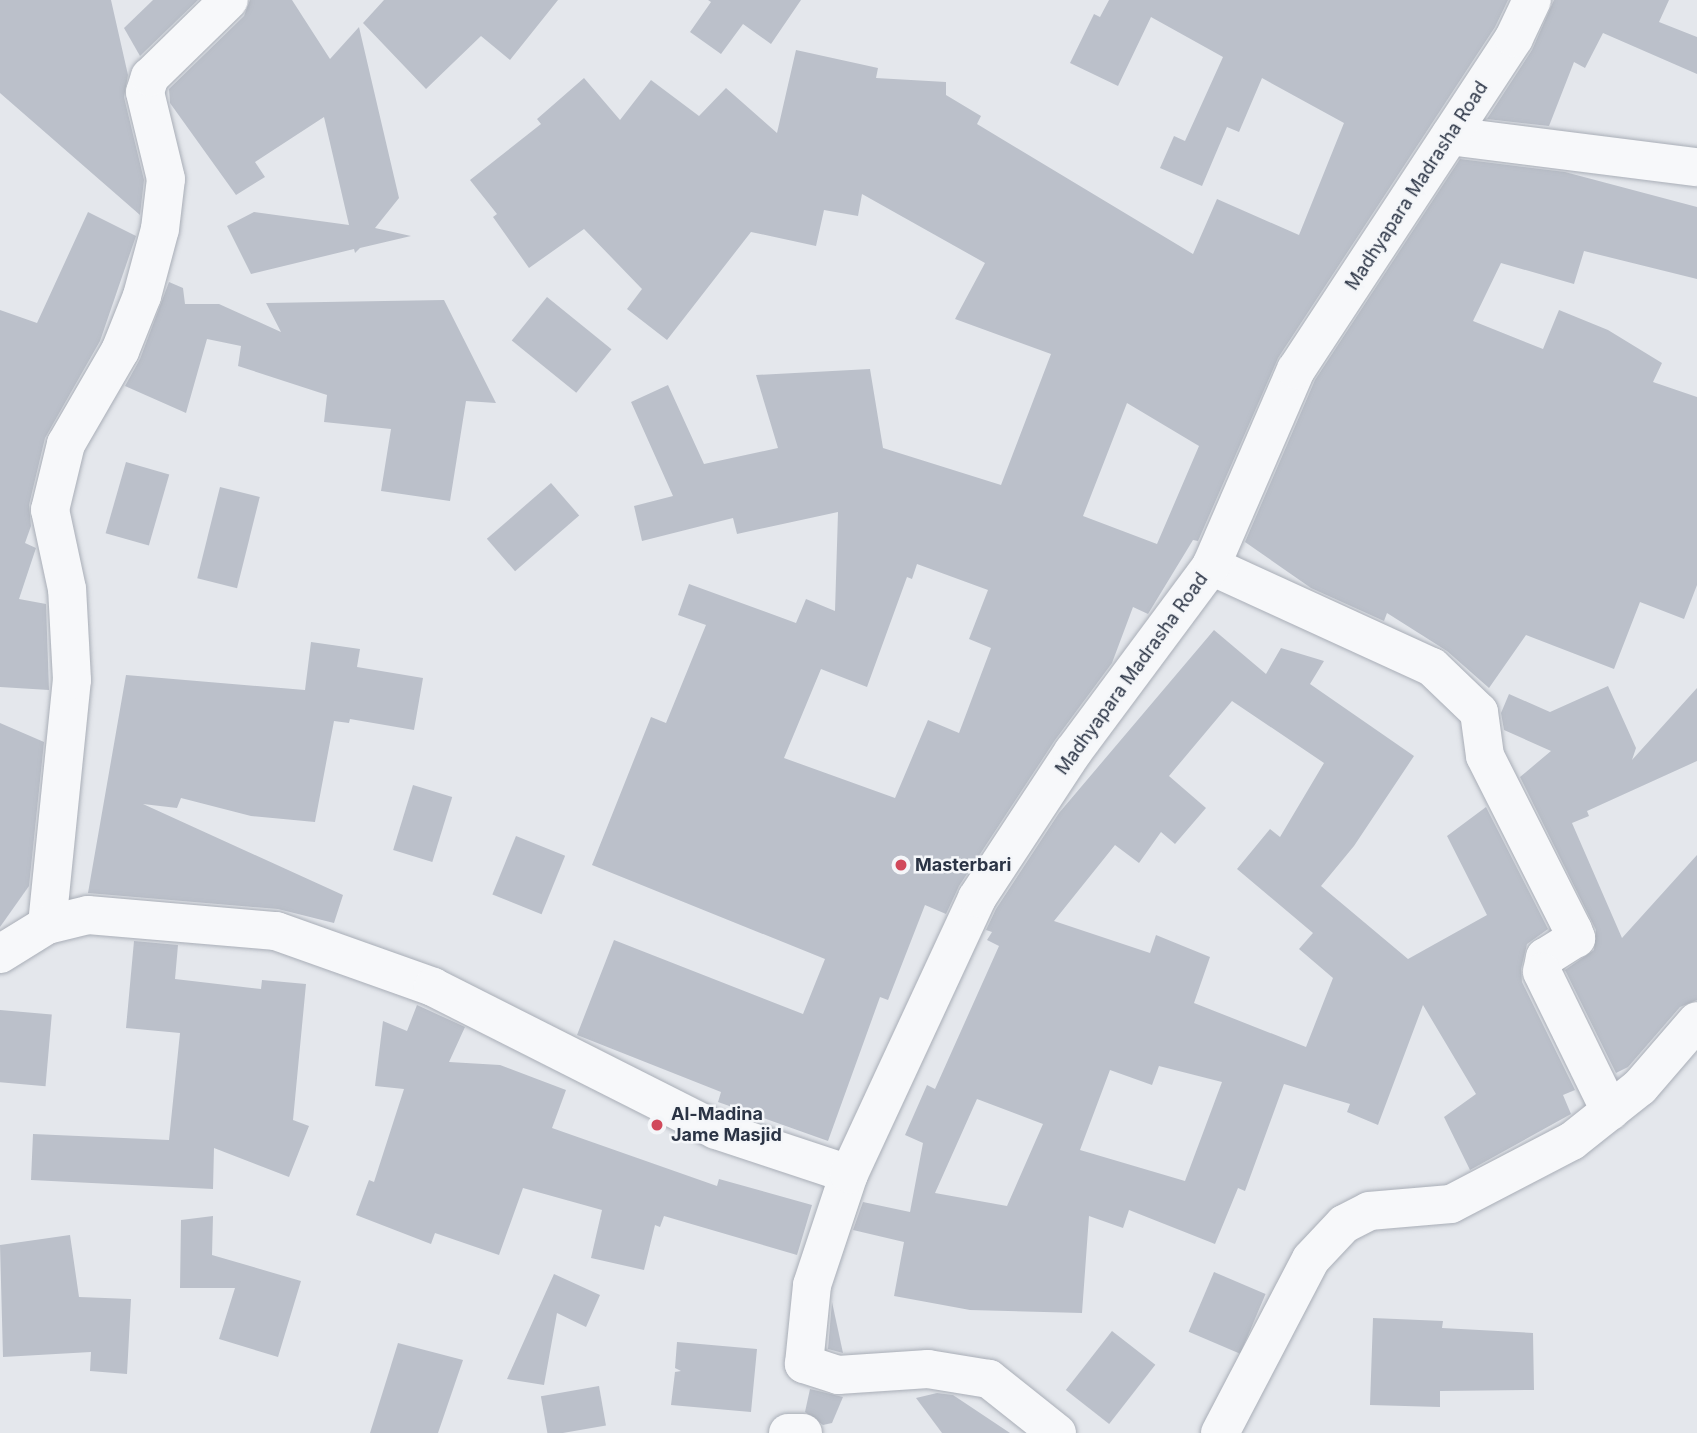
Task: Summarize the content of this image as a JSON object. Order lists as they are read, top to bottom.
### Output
{
  "streets": {
    "street": ["Madhyapara Madrasha Road"]
  },
  "places": ["Masterbari", "Al-Madina Jame Masjid"]
}
